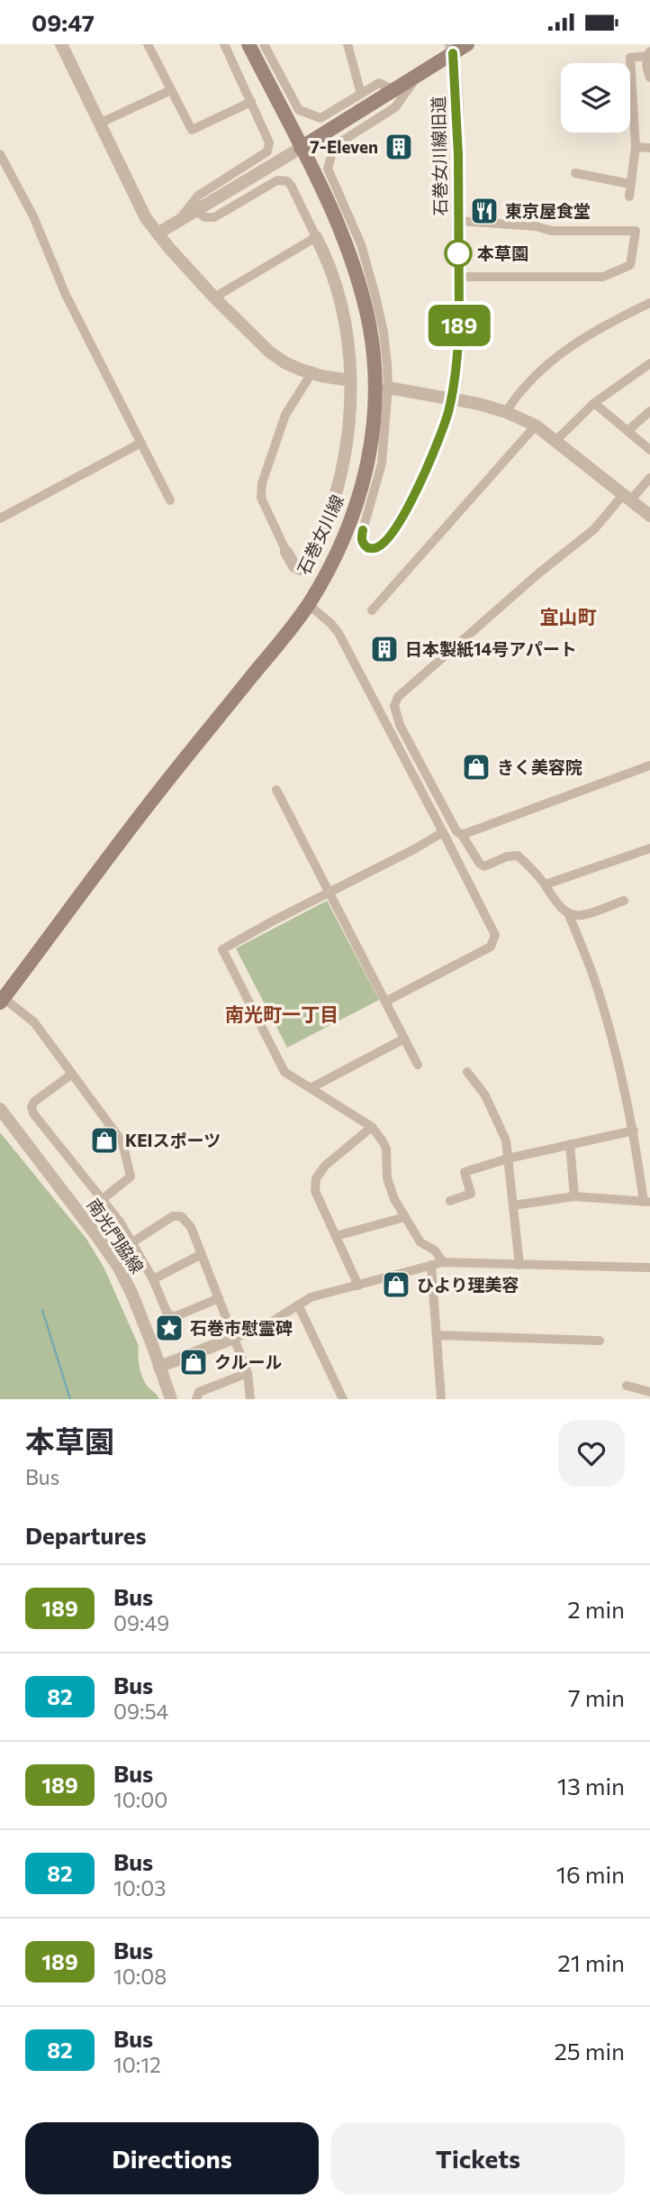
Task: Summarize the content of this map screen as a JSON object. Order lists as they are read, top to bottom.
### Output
{
  "streets": {
    "main road": ["石巻女川線"],
    "street": ["石巻女川線旧道", "南光門脇線"]
  },
  "districts": ["宜山町", "南光町一丁目"],
  "places": {
    "building": ["7-Eleven", "日本製紙14号アパート"],
    "restaurant": ["東京屋食堂"],
    "other": ["本草園"],
    "shop": [
      "きく美容院",
      "KEIスポーツ",
      "ひより理美容",
      "クルール"
    ],
    "place": ["石巻市慰霊碑"]
  },
  "lines": ["bus line 189"],
  "page": {
    "status": "09:47",
    "on_map": "189",
    "heading": [
      ["本草園", "Bus"],
      "Departures"
    ],
    "list": [
      {
        "mark": "189",
        "name": "Bus",
        "note": "09:49",
        "value": "2 min"
      },
      {
        "mark": "82",
        "name": "Bus",
        "note": "09:54",
        "value": "7 min"
      },
      {
        "mark": "189",
        "name": "Bus",
        "note": "10:00",
        "value": "13 min"
      },
      {
        "mark": "82",
        "name": "Bus",
        "note": "10:03",
        "value": "16 min"
      },
      {
        "mark": "189",
        "name": "Bus",
        "note": "10:08",
        "value": "21 min"
      },
      {
        "mark": "82",
        "name": "Bus",
        "note": "10:12",
        "value": "25 min"
      }
    ],
    "buttons": ["Directions", "Tickets"]
  }
}
